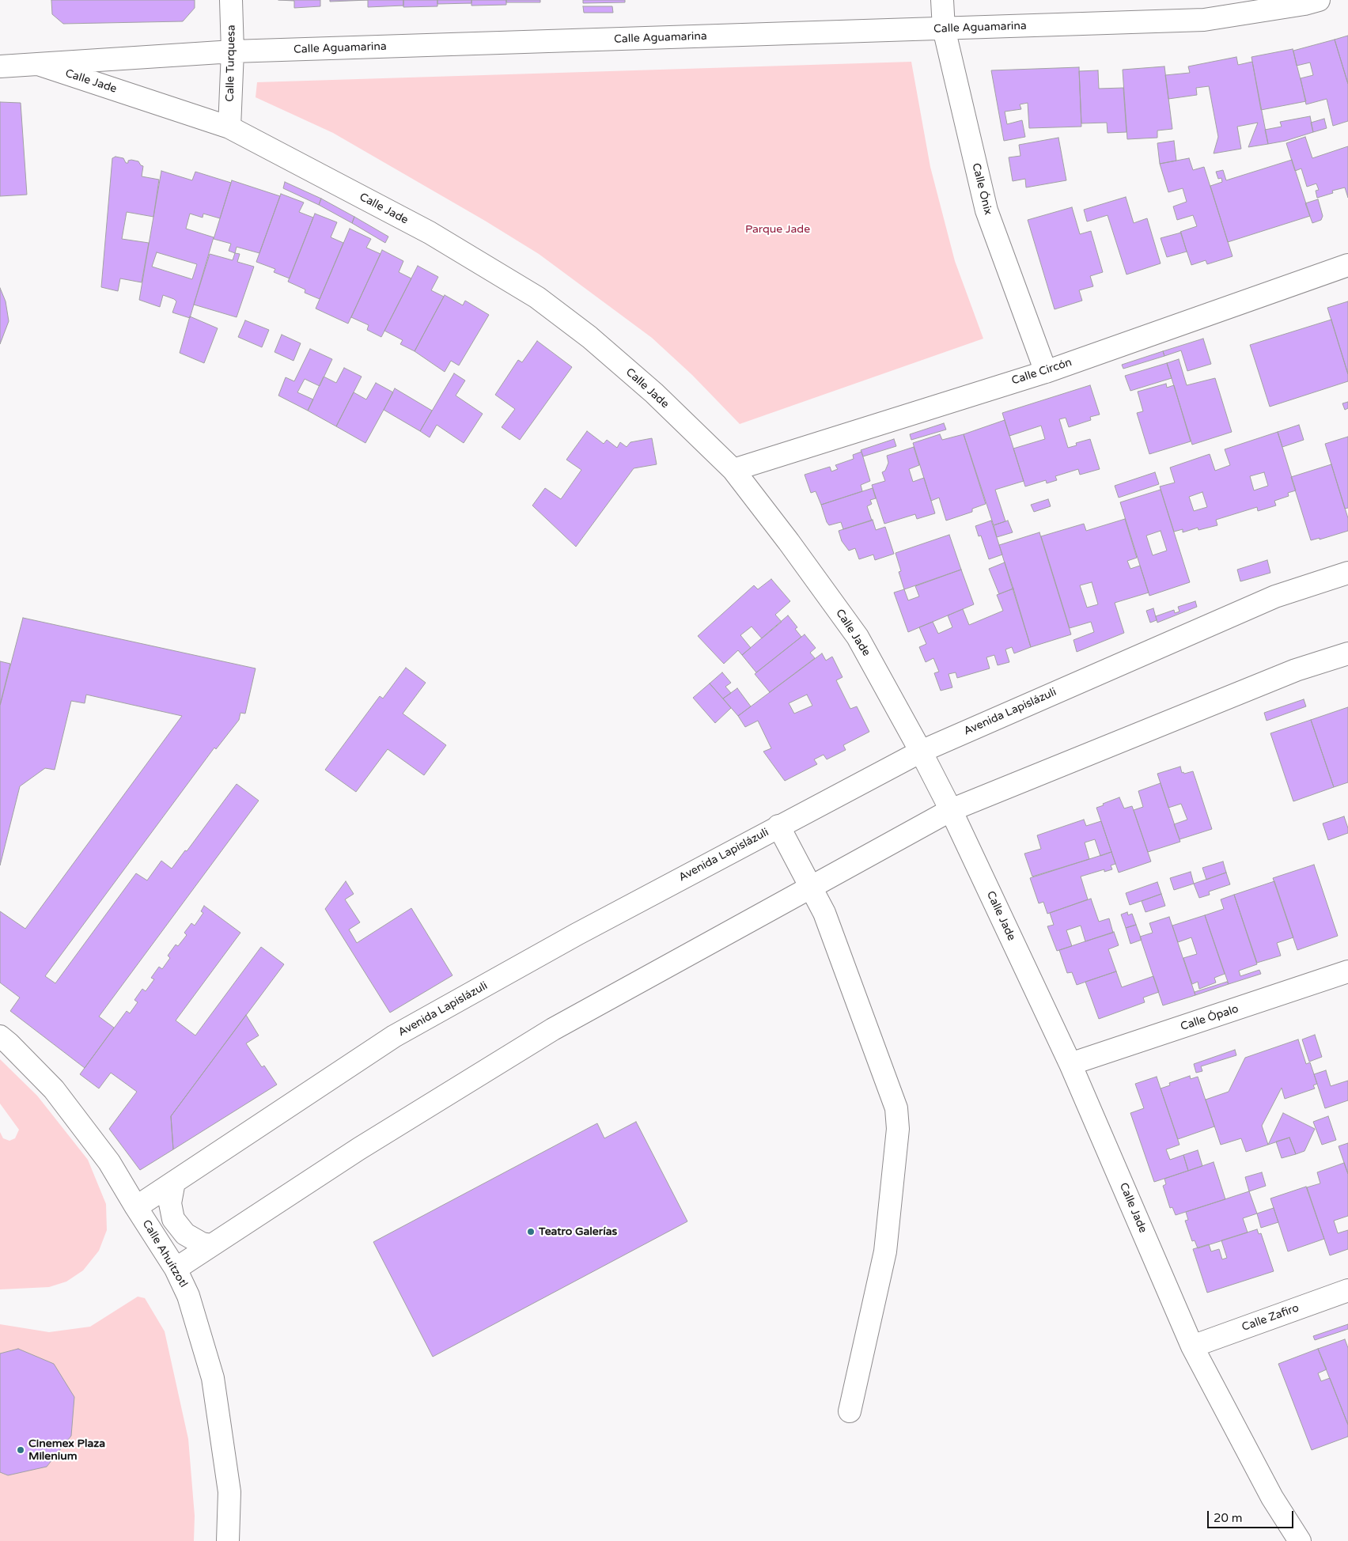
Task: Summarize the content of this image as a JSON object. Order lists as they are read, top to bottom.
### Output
{
  "streets": {
    "street": [
      "Calle Aguamarina",
      "Calle Turquesa",
      "Calle Jade",
      "Calle Ónix",
      "Calle Circón",
      "Avenida Lapislázuli",
      "Calle Ópalo",
      "Calle Ahuítzotl",
      "Calle Zafiro"
    ]
  },
  "crossings": [
    ["Calle Aguamarina", "Calle Turquesa"],
    ["Calle Aguamarina", "Calle Jade"],
    ["Calle Aguamarina", "Calle Ónix"],
    ["Calle Turquesa", "Calle Jade"],
    ["Calle Jade", "Calle Circón"],
    ["Calle Jade", "Avenida Lapislázuli"],
    ["Calle Jade", "Calle Ópalo"],
    ["Calle Jade", "Calle Zafiro"],
    ["Calle Ónix", "Calle Circón"],
    ["Avenida Lapislázuli", "Calle Ahuítzotl"]
  ],
  "parks": ["Parque Jade"],
  "places": ["Teatro Galerías", "Cinemex Plaza Milenium"],
  "scale_bar": "20 m"
}
